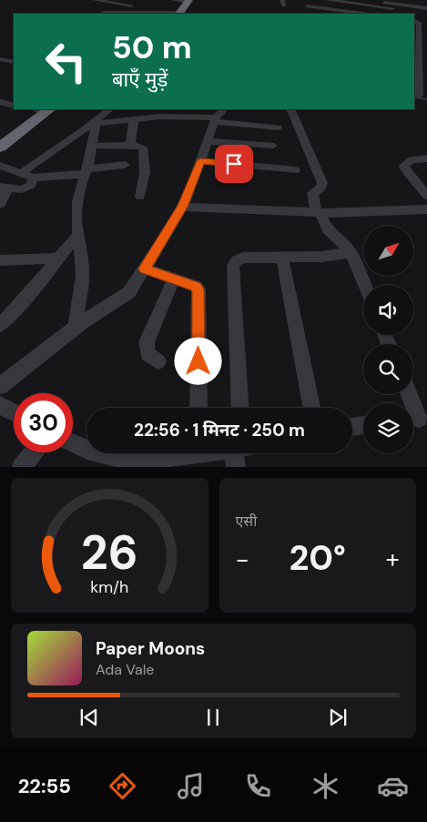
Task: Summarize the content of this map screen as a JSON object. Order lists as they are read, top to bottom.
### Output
{
  "north": "top right",
  "page": {
    "turn": ["50 m", "बाएँ मुड़ें"],
    "limit": "30",
    "trip": "22:56 · 1 मिनट · 250 m",
    "tile": "एसी",
    "heat": ["−", "20°", "+"],
    "song": ["Paper Moons", "Ada Vale"],
    "tabs": "22:55",
    "gauge": ["26", "km/h"]
  }
}
